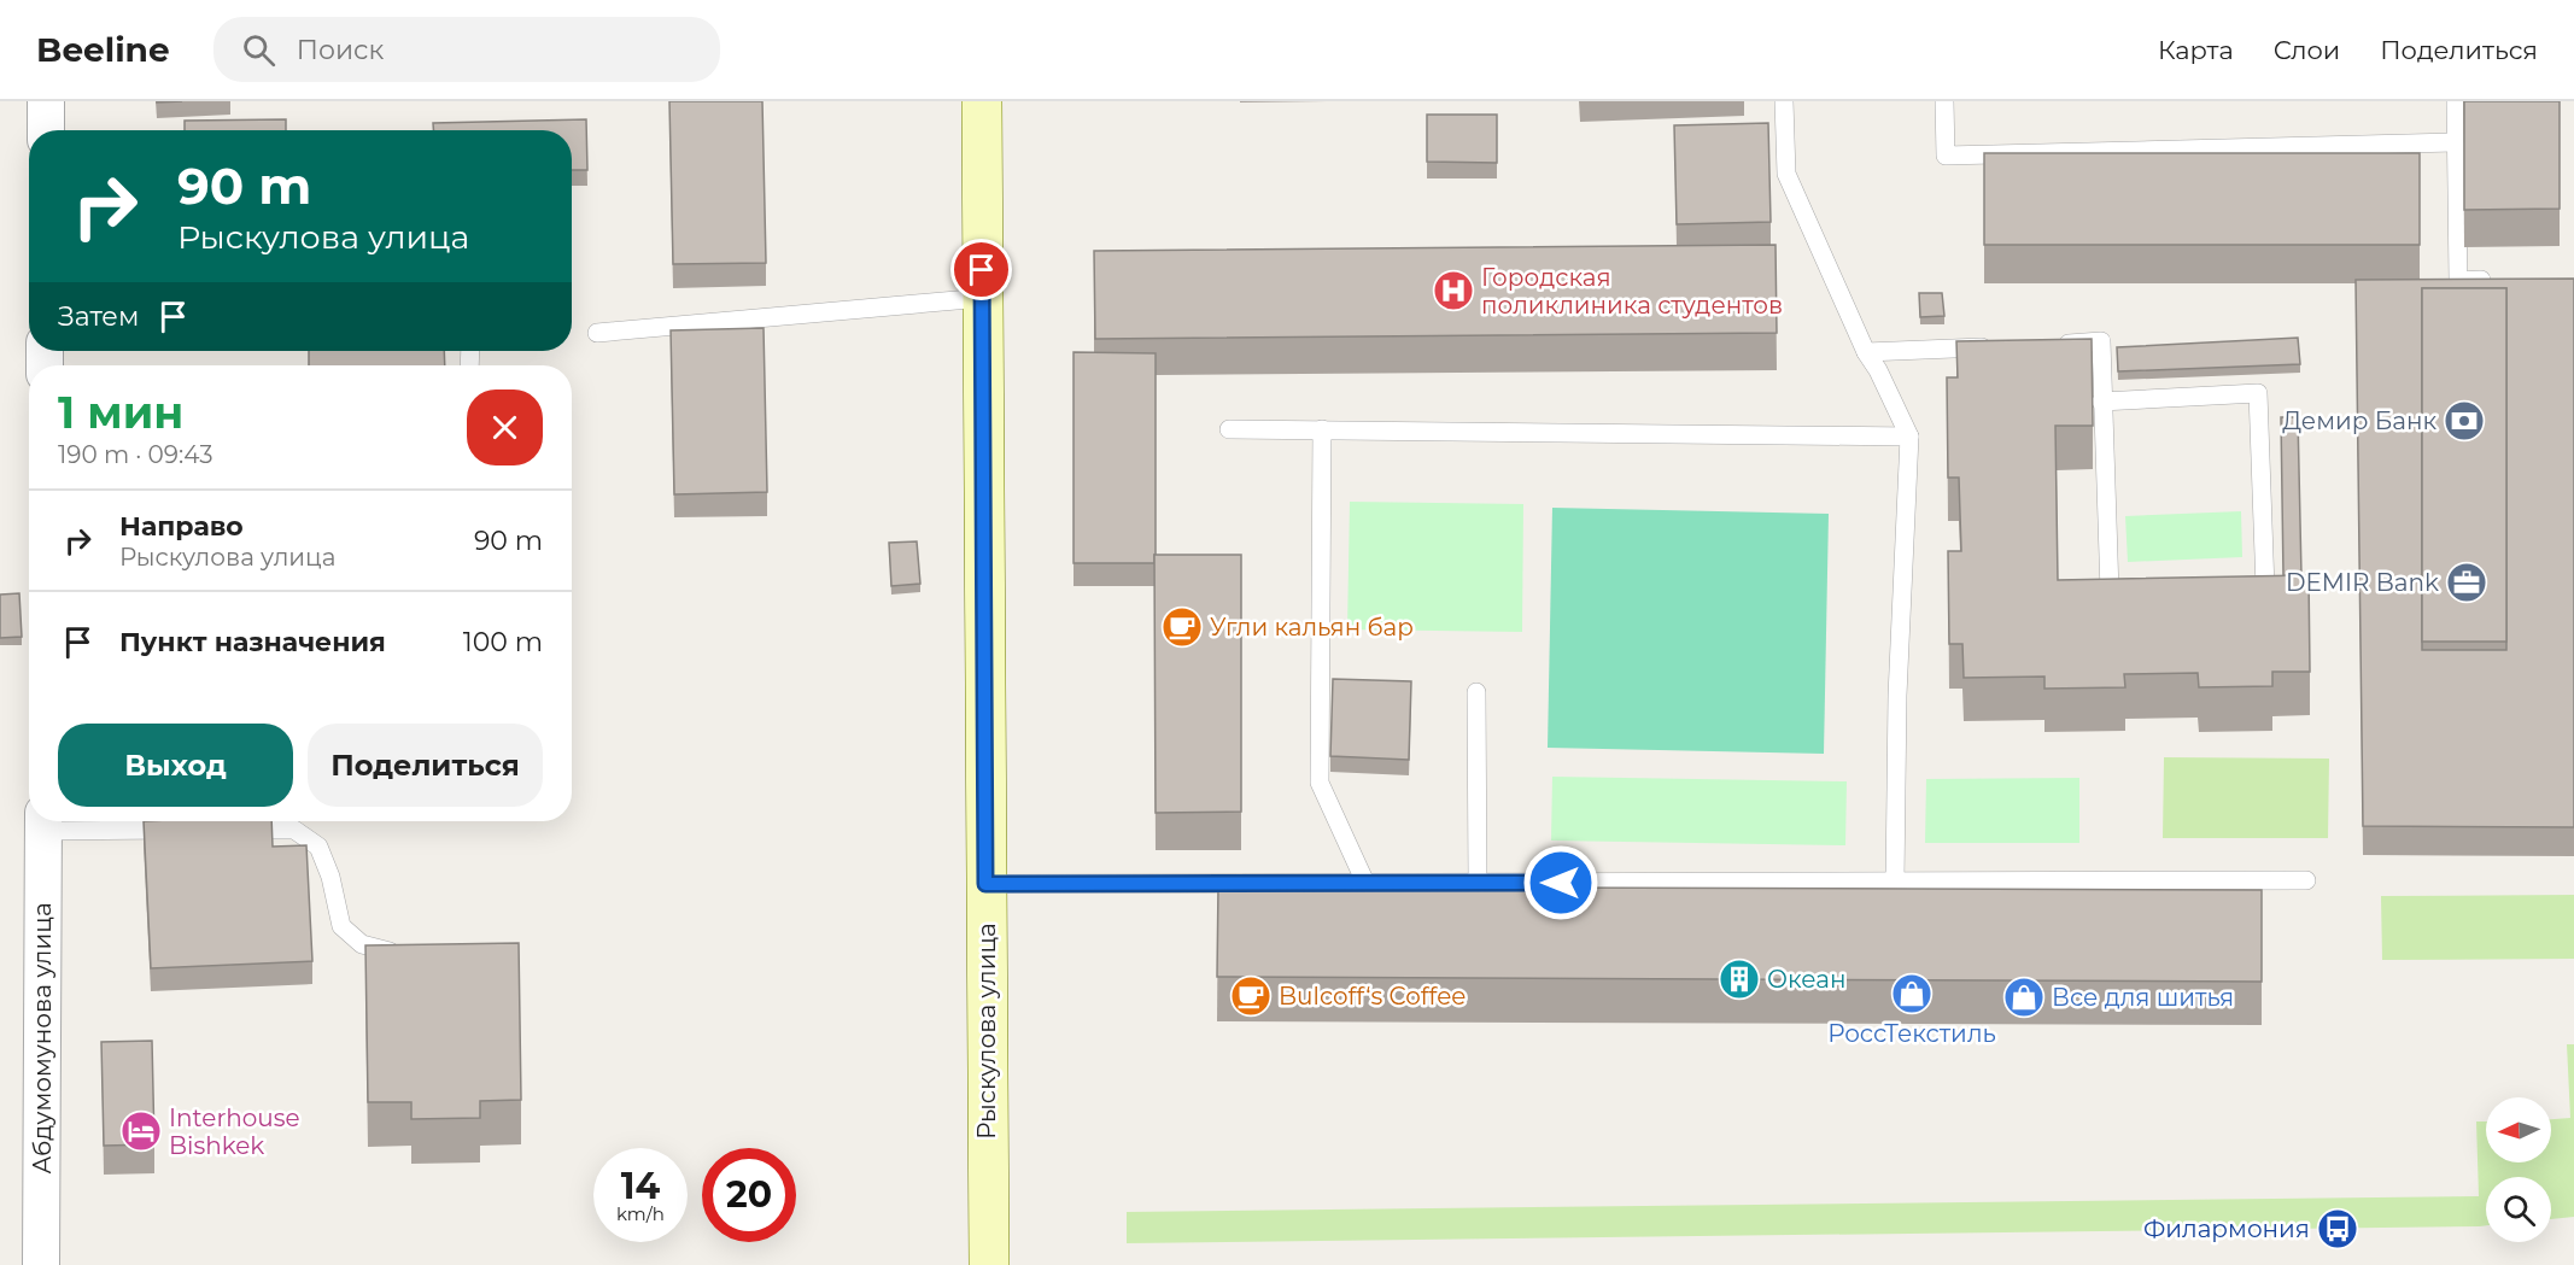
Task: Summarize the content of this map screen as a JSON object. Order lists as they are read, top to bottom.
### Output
{
  "streets": {
    "street": ["Рыскулова улица", "Абдумомунова улица"]
  },
  "places": {
    "hospital": ["Городская поликлиника студентов"],
    "bank": ["Демир Банк"],
    "office": ["DEMIR Bank"],
    "cafe": ["Угли кальян бар", "Bulcoff‘s Coffee"],
    "building": ["Океан"],
    "shop": ["РоссТекстиль", "Все для шитья"],
    "hotel": ["Interhouse Bishkek"],
    "bus stop": ["Филармония"]
  },
  "north": "left",
  "page": {
    "header": "Beeline",
    "search": "Поиск",
    "nav": ["Карта", "Слои", "Поделиться"],
    "turn": ["90 m", "Рыскулова улица"],
    "then": "Затем",
    "heading": ["1 мин", "190 m · 09:43"],
    "list": [
      {
        "name": "Направо",
        "note": "Рыскулова улица",
        "value": "90 m"
      },
      {
        "name": "Пункт назначения",
        "value": "100 m"
      }
    ],
    "buttons": ["Выход", "Поделиться"],
    "speed": "14 km/h",
    "limit": "20"
  }
}
